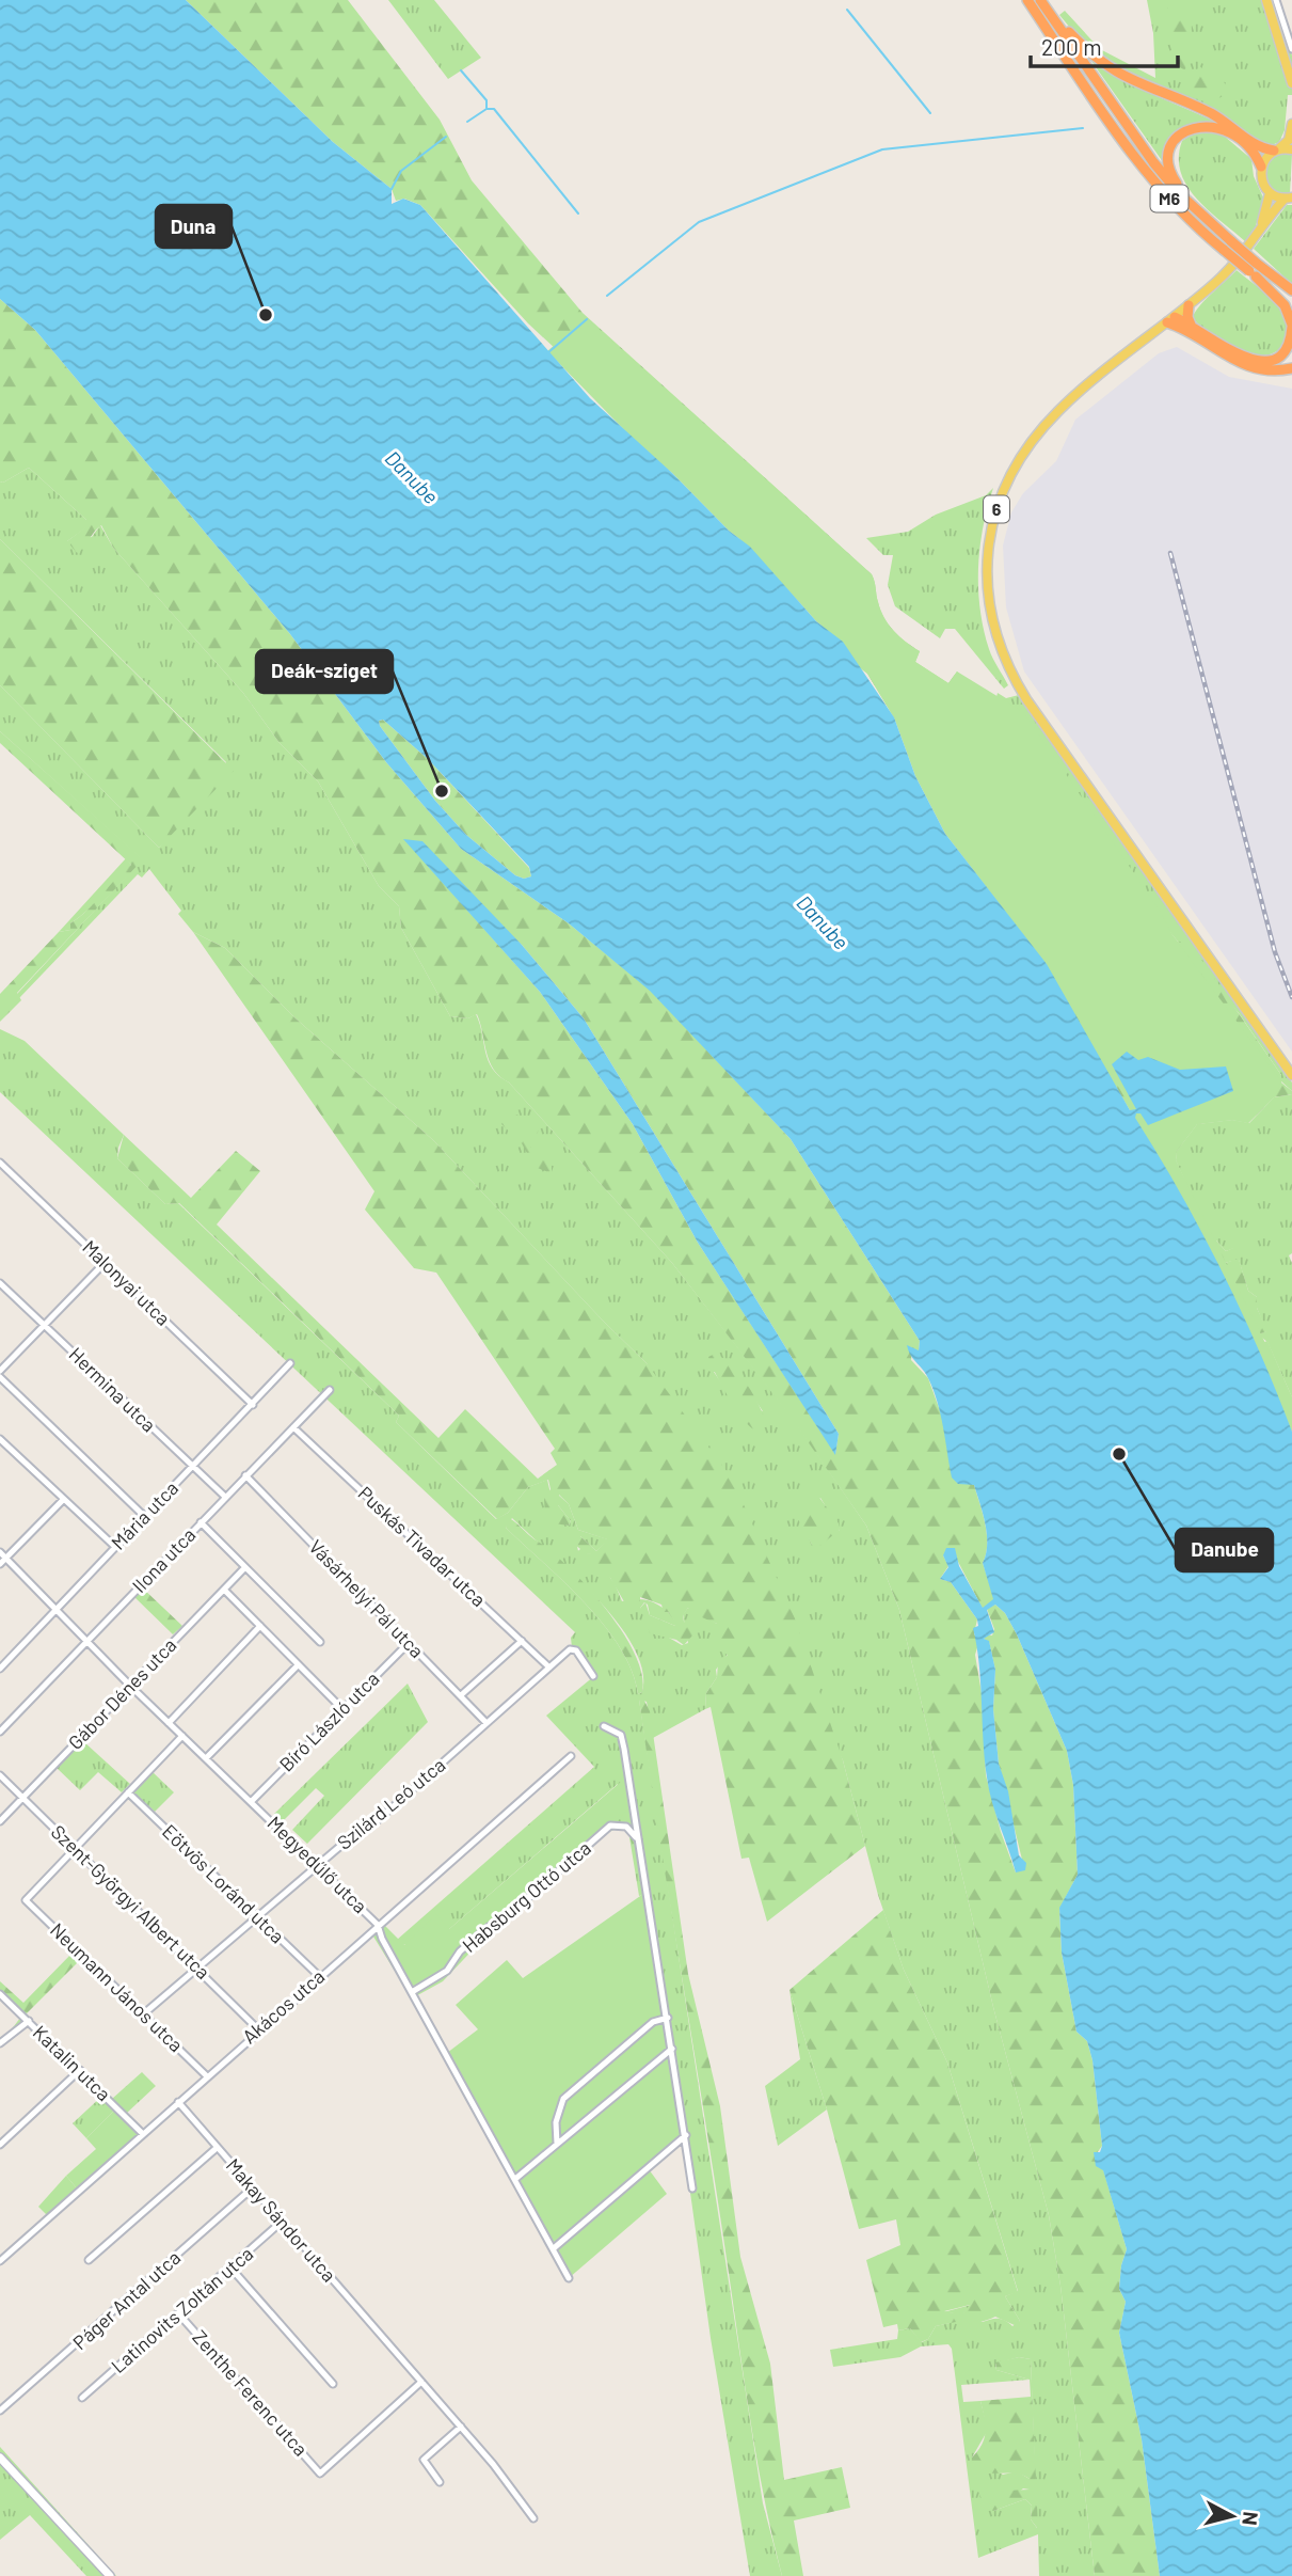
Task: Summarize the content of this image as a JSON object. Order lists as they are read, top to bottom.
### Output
{
  "streets": {
    "highway": ["M6"],
    "main road": ["6"],
    "street": [
      "Malonyai utca",
      "Hermina utca",
      "Mária utca",
      "Puskás Tivadar utca",
      "Ilona utca",
      "Vásárhelyi Pál utca",
      "Gábor Dénes utca",
      "Bíró László utca",
      "Szilárd Leó utca",
      "Megyedűlő utca",
      "Eötvös Loránd utca",
      "Habsburg Ottó utca",
      "Szent-Györgyi Albert utca",
      "Neumann János utca",
      "Akácos utca",
      "Katalin utca",
      "Makay Sándor utca",
      "Páger Antal utca",
      "Latinovits Zoltán utca",
      "Zenthe Ferenc utca"
    ]
  },
  "crossings": [
    ["Malonyai utca", "Mária utca"],
    ["Hermina utca", "Mária utca"],
    ["Hermina utca", "Ilona utca"],
    ["Mária utca", "Megyedűlő utca"],
    ["Puskás Tivadar utca", "Ilona utca"],
    ["Puskás Tivadar utca", "Szilárd Leó utca"],
    ["Ilona utca", "Vásárhelyi Pál utca"],
    ["Ilona utca", "Megyedűlő utca"],
    ["Vásárhelyi Pál utca", "Bíró László utca"],
    ["Vásárhelyi Pál utca", "Szilárd Leó utca"],
    ["Gábor Dénes utca", "Megyedűlő utca"],
    ["Gábor Dénes utca", "Szent-Györgyi Albert utca"],
    ["Bíró László utca", "Megyedűlő utca"],
    ["Szilárd Leó utca", "Megyedűlő utca"],
    ["Szilárd Leó utca", "Eötvös Loránd utca"],
    ["Szilárd Leó utca", "Szent-Györgyi Albert utca"],
    ["Szilárd Leó utca", "Neumann János utca"],
    ["Megyedűlő utca", "Habsburg Ottó utca"],
    ["Megyedűlő utca", "Akácos utca"],
    ["Eötvös Loránd utca", "Akácos utca"],
    ["Szent-Györgyi Albert utca", "Neumann János utca"],
    ["Szent-Györgyi Albert utca", "Akácos utca"],
    ["Neumann János utca", "Akácos utca"],
    ["Akácos utca", "Katalin utca"],
    ["Akácos utca", "Makay Sándor utca"],
    ["Makay Sándor utca", "Páger Antal utca"],
    ["Makay Sándor utca", "Latinovits Zoltán utca"],
    ["Makay Sándor utca", "Zenthe Ferenc utca"],
    ["Latinovits Zoltán utca", "Zenthe Ferenc utca"]
  ],
  "water": ["Danube"],
  "places": ["Duna", "Deák-sziget", "Danube"],
  "scale_bar": "200 m",
  "north": "right"
}
